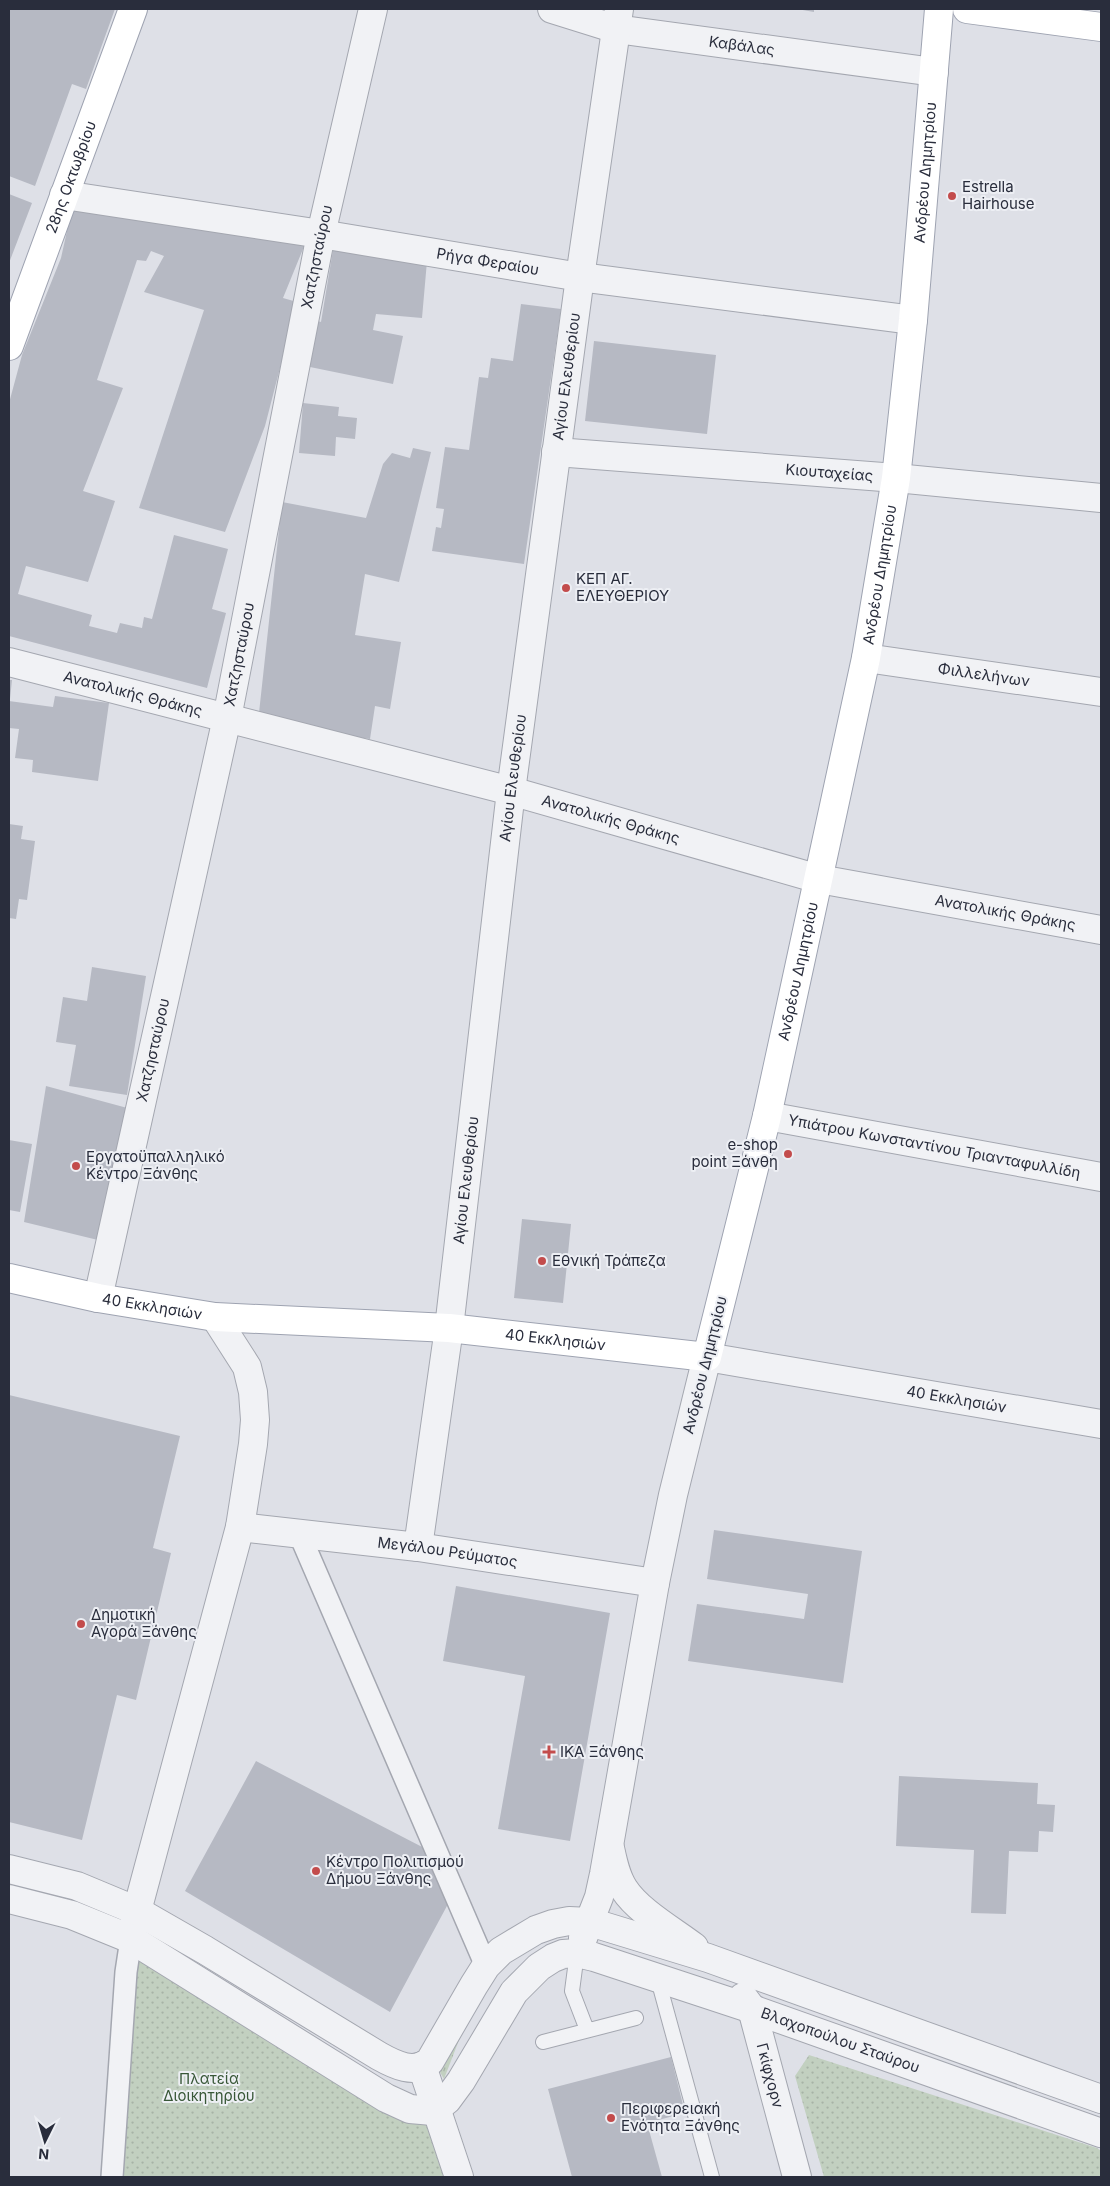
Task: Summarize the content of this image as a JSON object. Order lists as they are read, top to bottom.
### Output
{
  "streets": {
    "main road": ["Ανδρέου Δημητρίου", "28ης Οκτωβρίου", "40 Εκκλησιών"],
    "street": [
      "Καβάλας",
      "Χατζησταύρου",
      "Ρήγα Φεραίου",
      "Αγίου Ελευθερίου",
      "Κιουταχείας",
      "Φιλλελήνων",
      "Ανατολικής Θράκης",
      "Υπιάτρου Κωνσταντίνου Τριανταφυλλίδη",
      "Μεγάλου Ρεύματος",
      "Βλαχοπούλου Σταύρου",
      "Γκίφχορν"
    ]
  },
  "crossings": [
    ["Καβάλας", "Ανδρέου Δημητρίου"],
    ["Καβάλας", "Αγίου Ελευθερίου"],
    ["Ανδρέου Δημητρίου", "Ρήγα Φεραίου"],
    ["Ανδρέου Δημητρίου", "Κιουταχείας"],
    ["Ανδρέου Δημητρίου", "Φιλλελήνων"],
    ["Ανδρέου Δημητρίου", "Ανατολικής Θράκης"],
    ["Ανδρέου Δημητρίου", "Υπιάτρου Κωνσταντίνου Τριανταφυλλίδη"],
    ["Ανδρέου Δημητρίου", "40 Εκκλησιών"],
    ["Ανδρέου Δημητρίου", "Μεγάλου Ρεύματος"],
    ["Ανδρέου Δημητρίου", "Βλαχοπούλου Σταύρου"],
    ["28ης Οκτωβρίου", "Ρήγα Φεραίου"],
    ["Χατζησταύρου", "Ρήγα Φεραίου"],
    ["Χατζησταύρου", "Ανατολικής Θράκης"],
    ["Χατζησταύρου", "40 Εκκλησιών"],
    ["Ρήγα Φεραίου", "Αγίου Ελευθερίου"],
    ["Αγίου Ελευθερίου", "Κιουταχείας"],
    ["Αγίου Ελευθερίου", "Ανατολικής Θράκης"],
    ["Αγίου Ελευθερίου", "40 Εκκλησιών"],
    ["Αγίου Ελευθερίου", "Μεγάλου Ρεύματος"],
    ["Βλαχοπούλου Σταύρου", "Γκίφχορν"]
  ],
  "parks": ["Πλατεία Διοικητηρίου"],
  "places": {
    "other": [
      "Estrella Hairhouse",
      "ΚΕΠ ΑΓ. ΕΛΕΥΘΕΡΙΟΥ",
      "e-shop point Ξάνθη",
      "Εργατοϋπαλληλικό Κέντρο Ξάνθης",
      "Εθνική Τράπεζα",
      "Δημοτική Αγορά Ξάνθης",
      "Κέντρο Πολιτισμού Δήμου Ξάνθης",
      "Περιφερειακή Ενότητα Ξάνθης"
    ],
    "health": ["ΙΚΑ Ξάνθης"]
  },
  "north": "bottom"
}
